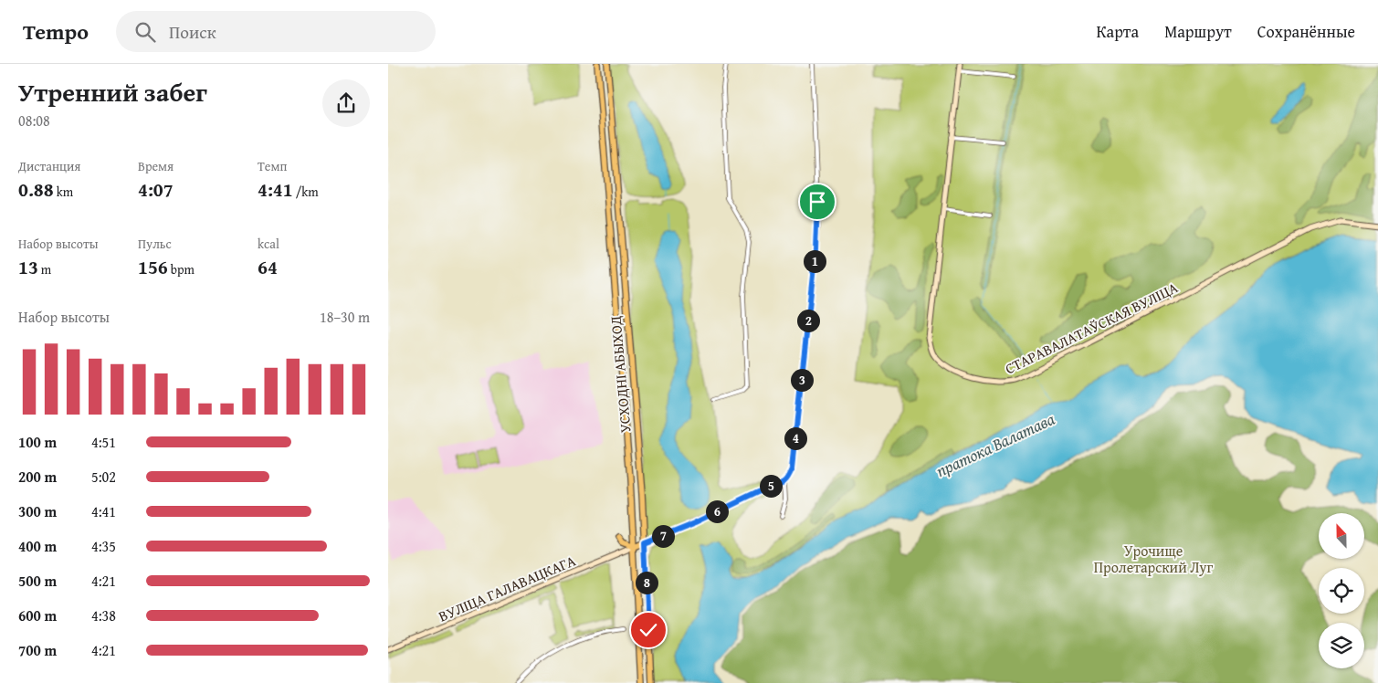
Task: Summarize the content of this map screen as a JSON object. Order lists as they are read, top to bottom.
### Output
{
  "streets": {
    "main road": ["УСХОДНІ АБЫХОД"],
    "street": ["СТАРАВАЛАТАЎСКАЯ ВУЛІЦА", "ВУЛІЦА ГАЛАВАЦКАГА"]
  },
  "crossings": [
    ["УСХОДНІ АБЫХОД", "ВУЛІЦА ГАЛАВАЦКАГА"]
  ],
  "water": ["пратока Валатава"],
  "parks": ["Урочище Пролетарский Луг"],
  "north": "top",
  "page": {
    "header": "Tempo",
    "search": "Поиск",
    "nav": ["Карта", "Маршрут", "Сохранённые"],
    "heading": ["Утренний забег", "08:08"],
    "stats": [
      ["Дистанция", "0.88 km"],
      ["Время", "4:07"],
      ["Темп", "4:41 /km"],
      ["Набор высоты", "13 m"],
      ["Пульс", "156 bpm"],
      ["kcal", "64"]
    ],
    "pins": [
      "1",
      "2",
      "3",
      "4",
      "5",
      "6",
      "7",
      "8"
    ],
    "chart": ["Набор высоты", "18–30 m"],
    "list": [
      {
        "name": "100 m",
        "note": "4:51"
      },
      {
        "name": "200 m",
        "note": "5:02"
      },
      {
        "name": "300 m",
        "note": "4:41"
      },
      {
        "name": "400 m",
        "note": "4:35"
      },
      {
        "name": "500 m",
        "note": "4:21"
      },
      {
        "name": "600 m",
        "note": "4:38"
      },
      {
        "name": "700 m",
        "note": "4:21"
      }
    ]
  }
}
